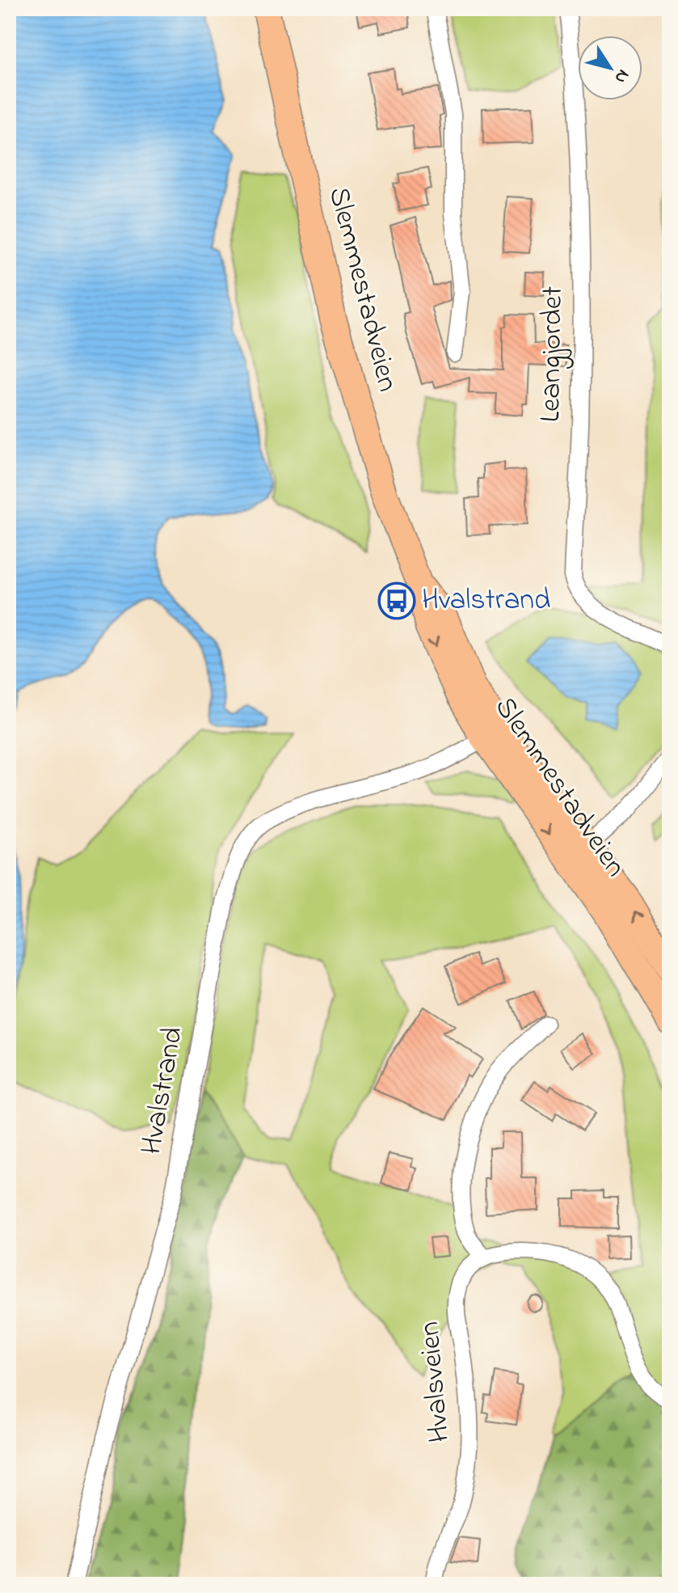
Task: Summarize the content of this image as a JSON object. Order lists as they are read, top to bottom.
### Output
{
  "streets": {
    "main road": ["Slemmestadveien"],
    "street": ["Leangjordet", "Hvalstrand", "Hvalsveien"]
  },
  "crossings": [
    ["Slemmestadveien", "Hvalstrand"]
  ],
  "places": {
    "bus stop": ["Hvalstrand"]
  },
  "north": "bottom right"
}
